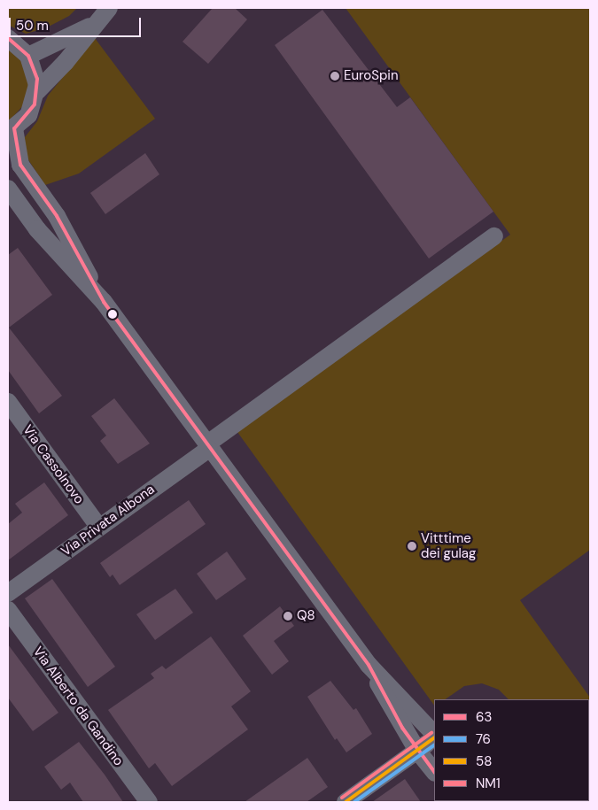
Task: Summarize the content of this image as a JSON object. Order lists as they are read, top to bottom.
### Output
{
  "streets": {
    "street": ["Via Cassolnovo", "Via Privata Albona", "Via Alberto da Gandino"]
  },
  "crossings": [
    ["Via Cassolnovo", "Via Privata Albona"]
  ],
  "places": ["EuroSpin", "Vitttime dei gulag", "Q8"],
  "lines": [
    "transit line 63",
    "transit line NM1",
    "transit line 58",
    "transit line 76"
  ],
  "legend": [
    "63",
    "76",
    "58",
    "NM1"
  ],
  "scale_bar": "50 m"
}
